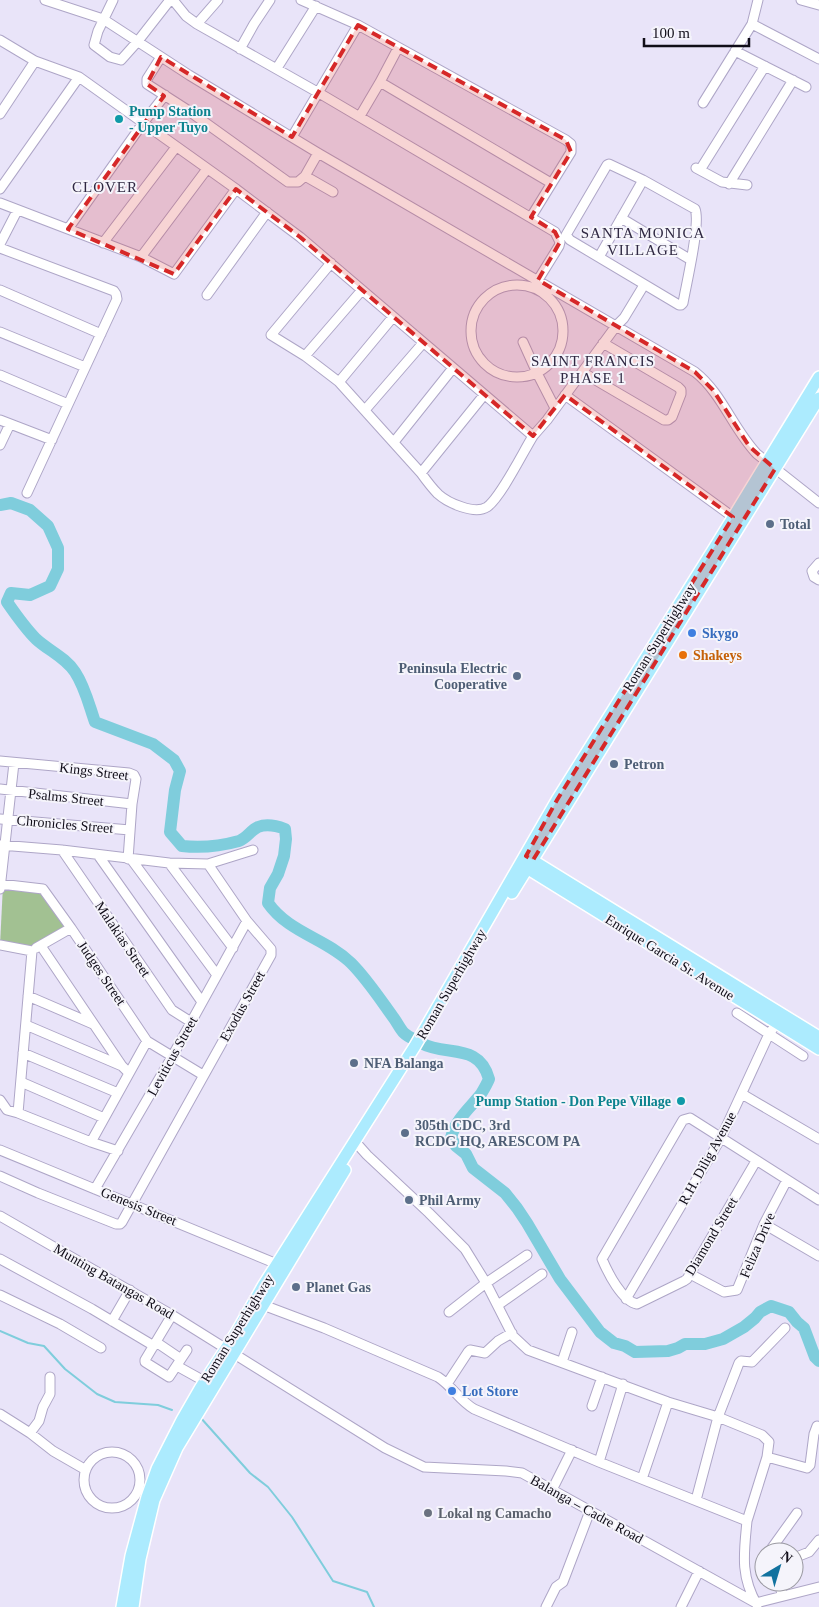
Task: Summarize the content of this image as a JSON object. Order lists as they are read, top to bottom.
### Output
{
  "streets": {
    "main road": ["Roman Superhighway", "Enrique Garcia Sr. Avenue"],
    "street": [
      "Kings Street",
      "Psalms Street",
      "Chronicles Street",
      "Malakias Street",
      "Judges Street",
      "Exodus Street",
      "Leviticus Street",
      "R.H. Dilig Avenue",
      "Genesis Street",
      "Diamond Street",
      "Feliza Drive",
      "Munting Batangas Road",
      "Balanga – Cadre Road"
    ]
  },
  "crossings": [
    ["Roman Superhighway", "Enrique Garcia Sr. Avenue"],
    ["Roman Superhighway", "Genesis Street"],
    ["Roman Superhighway", "Munting Batangas Road"],
    ["Roman Superhighway", "Balanga – Cadre Road"],
    ["Kings Street", "Psalms Street"],
    ["Kings Street", "Chronicles Street"],
    ["Malakias Street", "Leviticus Street"],
    ["Enrique Garcia Sr. Avenue", "R.H. Dilig Avenue"],
    ["Judges Street", "Exodus Street"],
    ["Judges Street", "Leviticus Street"],
    ["Exodus Street", "Leviticus Street"],
    ["Exodus Street", "Genesis Street"],
    ["Leviticus Street", "Genesis Street"],
    ["R.H. Dilig Avenue", "Diamond Street"],
    ["Diamond Street", "Feliza Drive"],
    ["Munting Batangas Road", "Balanga – Cadre Road"]
  ],
  "districts": ["CLOVER", "SANTA MONICA VILLAGE", "SAINT FRANCIS PHASE 1"],
  "places": [
    "Pump Station - Upper Tuyo",
    "Total",
    "Skygo",
    "Shakeys",
    "Peninsula Electric Cooperative",
    "Petron",
    "NFA Balanga",
    "Pump Station - Don Pepe Village",
    "305th CDC, 3rd RCDG HQ, ARESCOM PA",
    "Phil Army",
    "Planet Gas",
    "Lot Store",
    "Lokal ng Camacho"
  ],
  "scale_bar": "100 m",
  "north": "top right"
}
